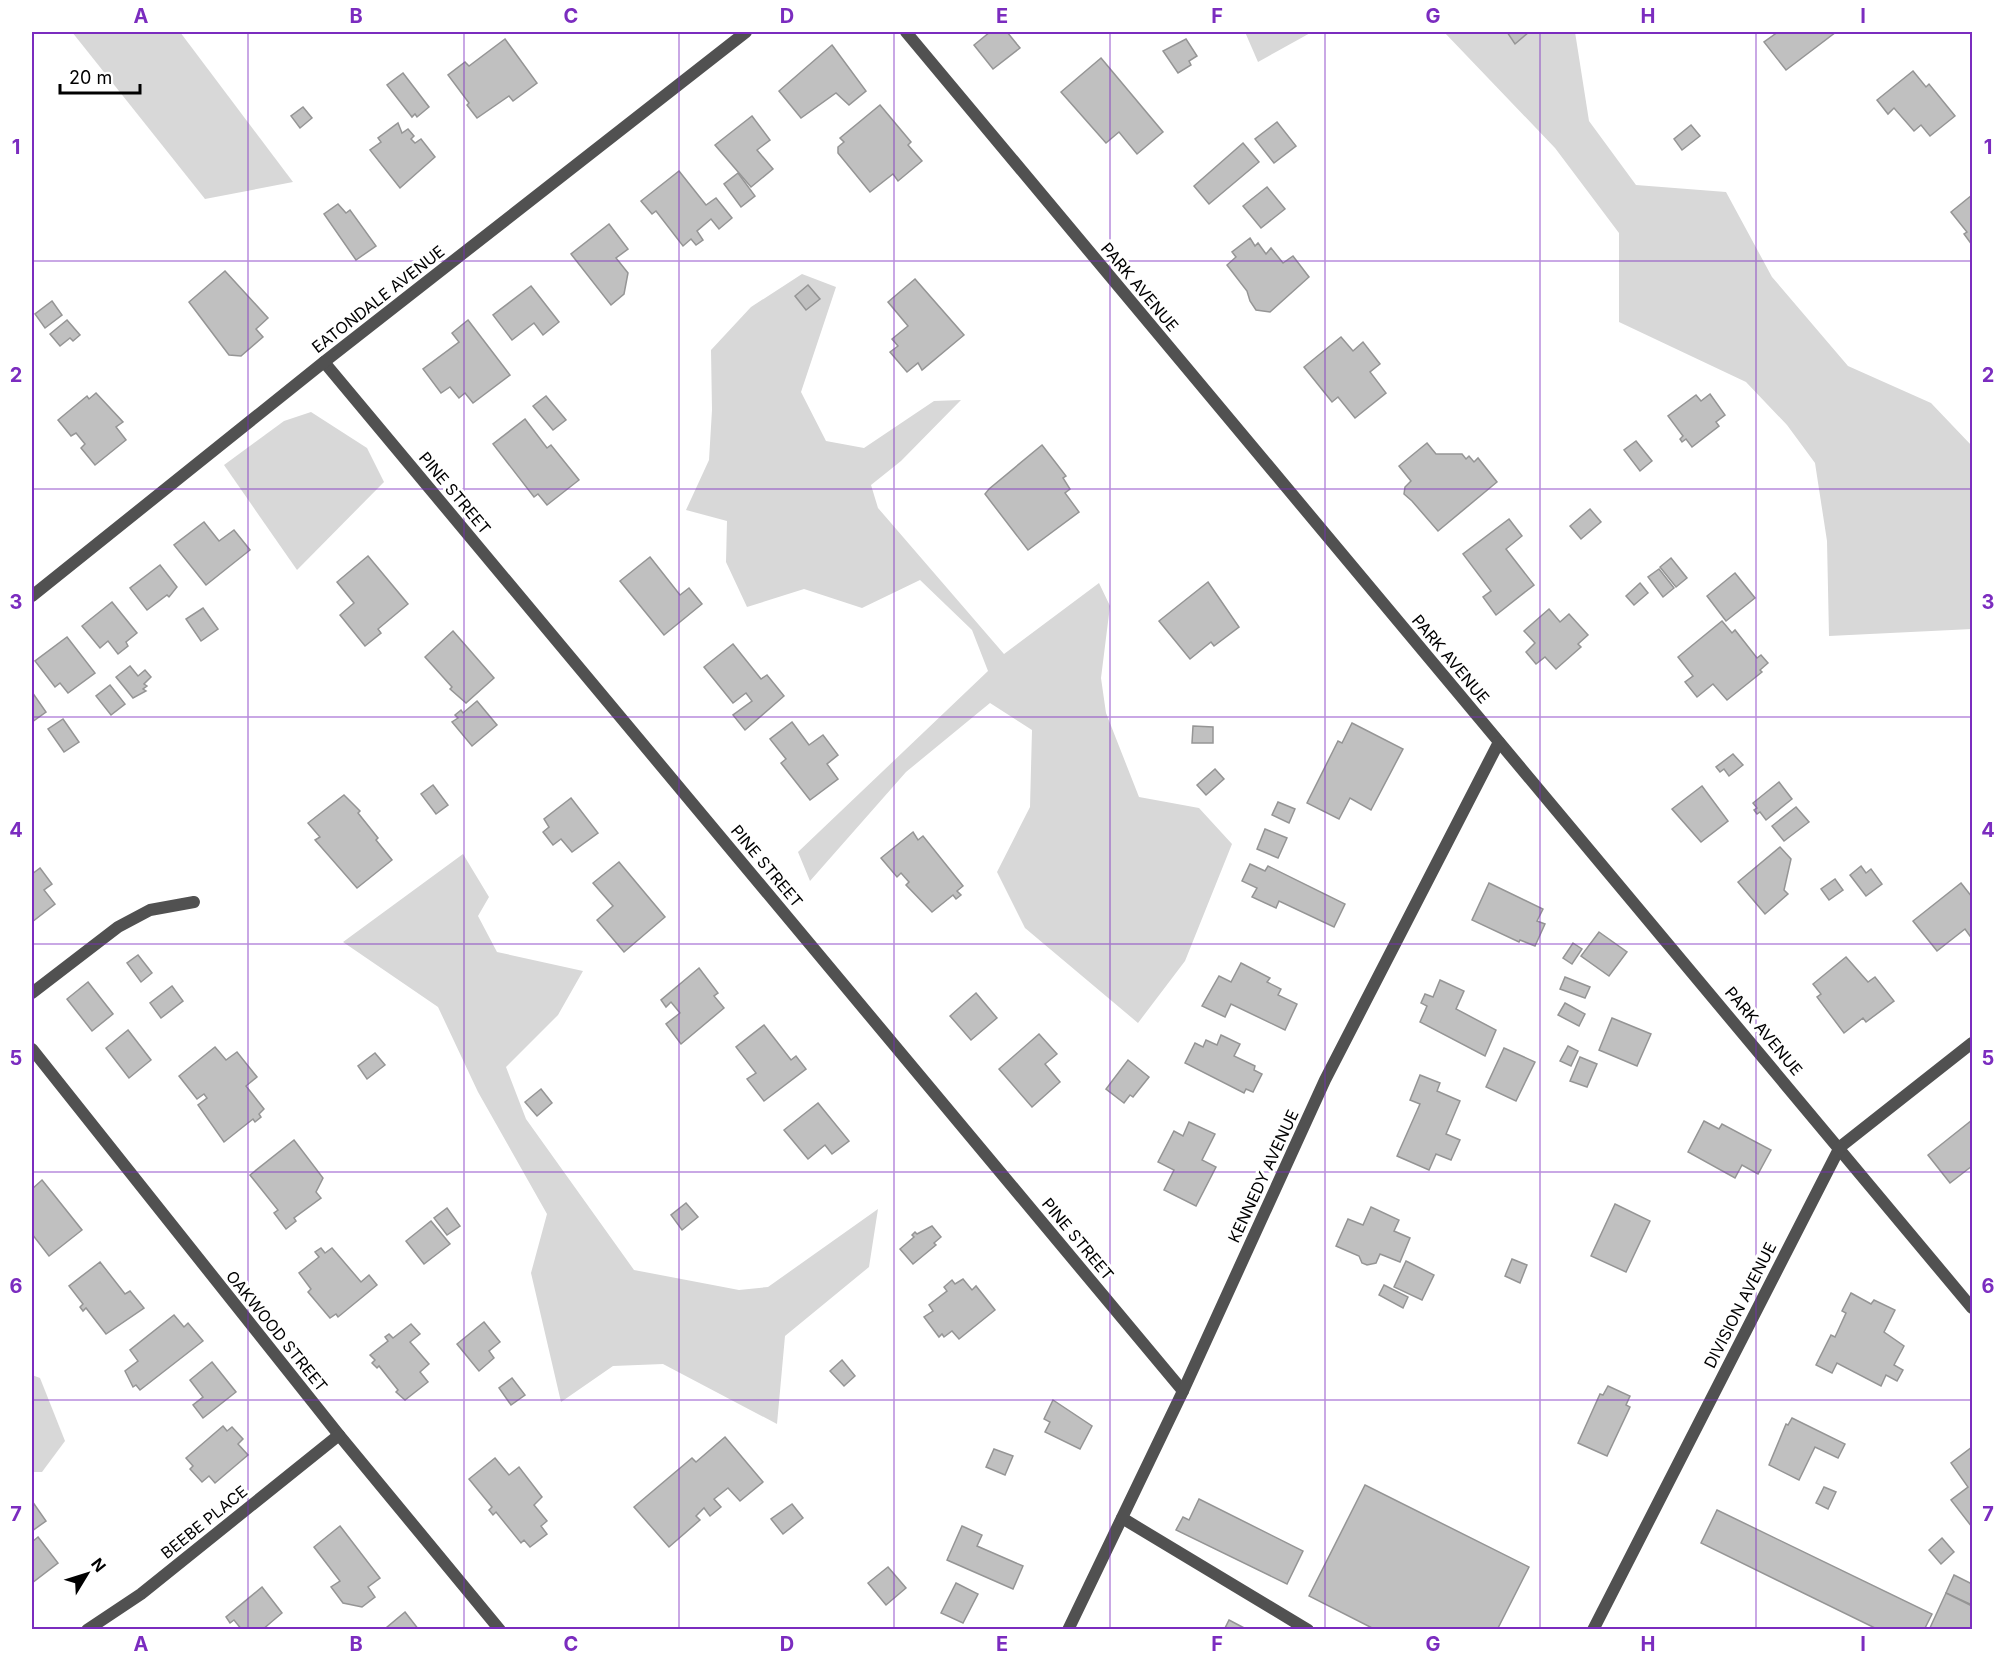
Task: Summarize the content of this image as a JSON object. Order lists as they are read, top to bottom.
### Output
{
  "streets": {
    "street": [
      "PARK AVENUE",
      "EATONDALE AVENUE",
      "PINE STREET",
      "KENNEDY AVENUE",
      "DIVISION AVENUE",
      "OAKWOOD STREET",
      "BEEBE PLACE"
    ]
  },
  "crossings": [
    ["PARK AVENUE", "KENNEDY AVENUE"],
    ["PARK AVENUE", "DIVISION AVENUE"],
    ["EATONDALE AVENUE", "PINE STREET"],
    ["PINE STREET", "KENNEDY AVENUE"],
    ["OAKWOOD STREET", "BEEBE PLACE"]
  ],
  "scale_bar": "20 m",
  "north": "top right",
  "grid": {
    "columns": [
      "A",
      "B",
      "C",
      "D",
      "E",
      "F",
      "G",
      "H",
      "I"
    ],
    "rows": [
      "1",
      "2",
      "3",
      "4",
      "5",
      "6",
      "7"
    ]
  }
}
